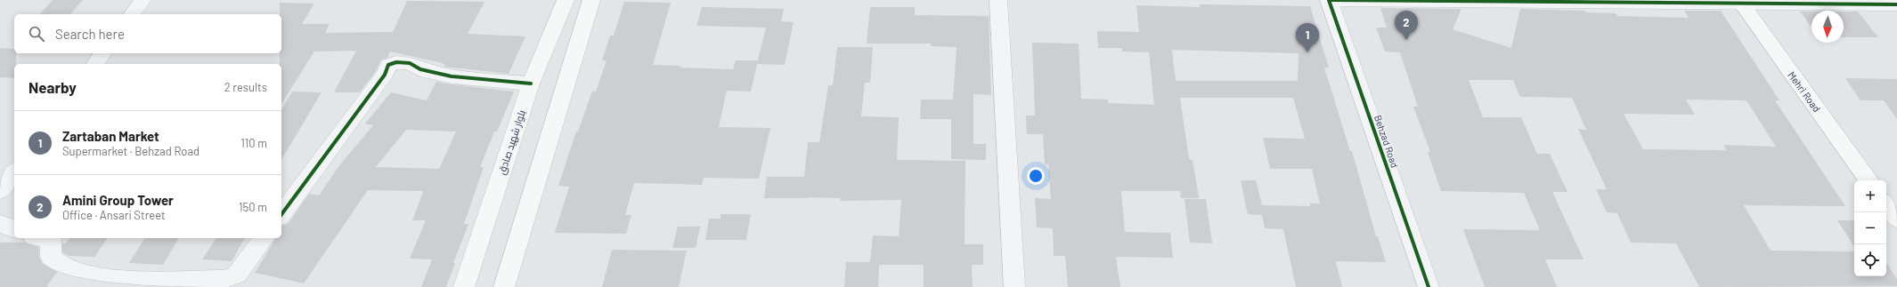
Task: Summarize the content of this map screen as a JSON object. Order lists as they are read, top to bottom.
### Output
{
  "streets": {
    "main road": ["Mehri Road", "بلوار شهید صادق"],
    "street": ["Behzad Road"]
  },
  "north": "bottom",
  "page": {
    "pins": ["2", "1"],
    "search": "Search here",
    "heading": ["Nearby", "2 results"],
    "list": [
      {
        "mark": "1",
        "name": "Zartaban Market",
        "note": "Supermarket · Behzad Road",
        "value": "110 m"
      },
      {
        "mark": "2",
        "name": "Amini Group Tower",
        "note": "Office · Ansari Street",
        "value": "150 m"
      }
    ],
    "map_buttons": ["+", "−"]
  }
}
